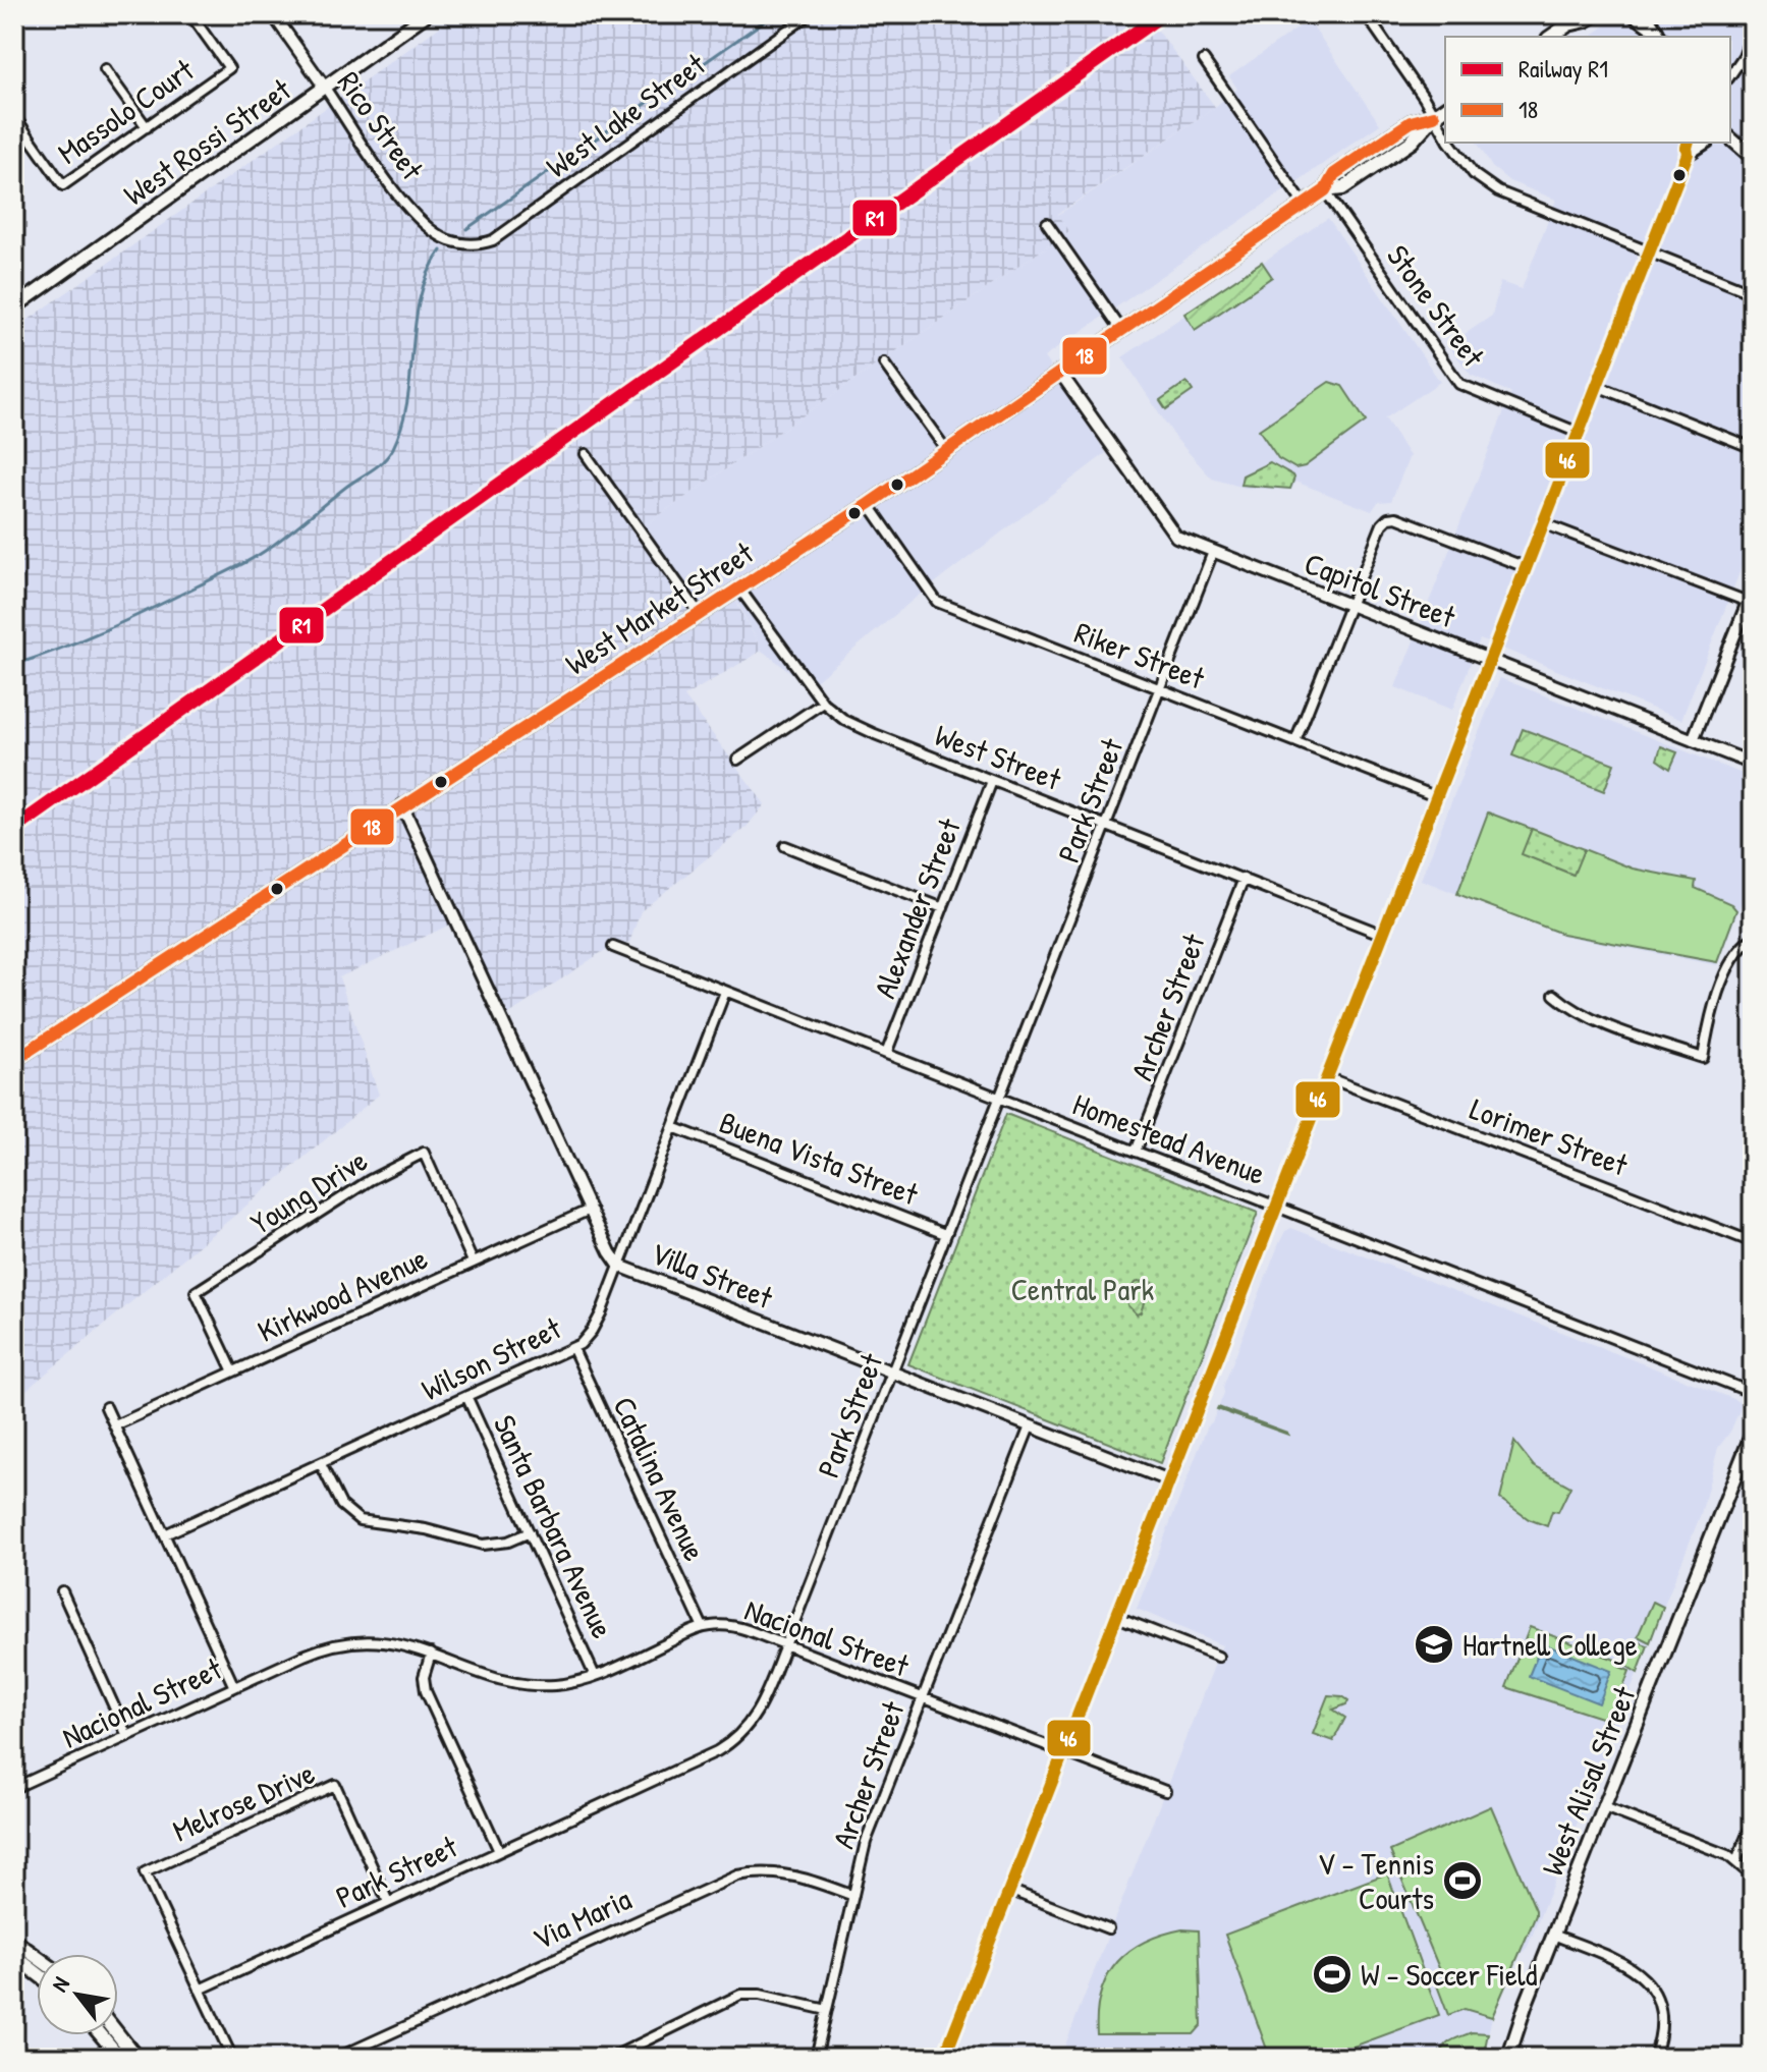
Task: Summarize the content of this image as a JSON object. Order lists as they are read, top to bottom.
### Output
{
  "streets": {
    "main road": ["West Rossi Street", "West Market Street", "West Alisal Street"],
    "street": [
      "Massolo Court",
      "West Lake Street",
      "Rico Street",
      "Stone Street",
      "Capitol Street",
      "Riker Street",
      "West Street",
      "Park Street",
      "Alexander Street",
      "Archer Street",
      "Lorimer Street",
      "Homestead Avenue",
      "Buena Vista Street",
      "Young Drive",
      "Villa Street",
      "Kirkwood Avenue",
      "Wilson Street",
      "Catalina Avenue",
      "Santa Barbara Avenue",
      "Nacional Street",
      "Melrose Drive",
      "Via Maria"
    ]
  },
  "crossings": [
    ["West Lake Street", "Rico Street"],
    ["Rico Street", "West Rossi Street"],
    ["Stone Street", "West Market Street"],
    ["Capitol Street", "West Market Street"],
    ["Capitol Street", "Park Street"],
    ["West Market Street", "Riker Street"],
    ["West Market Street", "West Street"],
    ["West Market Street", "Villa Street"],
    ["Riker Street", "Park Street"],
    ["West Street", "Park Street"],
    ["West Street", "Alexander Street"],
    ["West Street", "Archer Street"],
    ["Park Street", "Homestead Avenue"],
    ["Park Street", "Buena Vista Street"],
    ["Park Street", "Villa Street"],
    ["Park Street", "Nacional Street"],
    ["Park Street", "Melrose Drive"],
    ["Alexander Street", "Homestead Avenue"],
    ["Archer Street", "Homestead Avenue"],
    ["Archer Street", "Villa Street"],
    ["Archer Street", "Nacional Street"],
    ["Archer Street", "Via Maria"],
    ["Homestead Avenue", "Wilson Street"],
    ["Buena Vista Street", "Wilson Street"],
    ["Young Drive", "Kirkwood Avenue"],
    ["Villa Street", "Kirkwood Avenue"],
    ["Villa Street", "Wilson Street"],
    ["Wilson Street", "Catalina Avenue"],
    ["Wilson Street", "Santa Barbara Avenue"],
    ["Catalina Avenue", "Nacional Street"],
    ["Santa Barbara Avenue", "Nacional Street"]
  ],
  "parks": ["Central Park"],
  "places": {
    "school or university": ["Hartnell College"],
    "sports": ["V - Tennis Courts", "W - Soccer Field"]
  },
  "lines": ["rail line R1", "transit line 18", "transit line 46"],
  "legend": ["Railway R1", "18"],
  "north": "top left"
}
